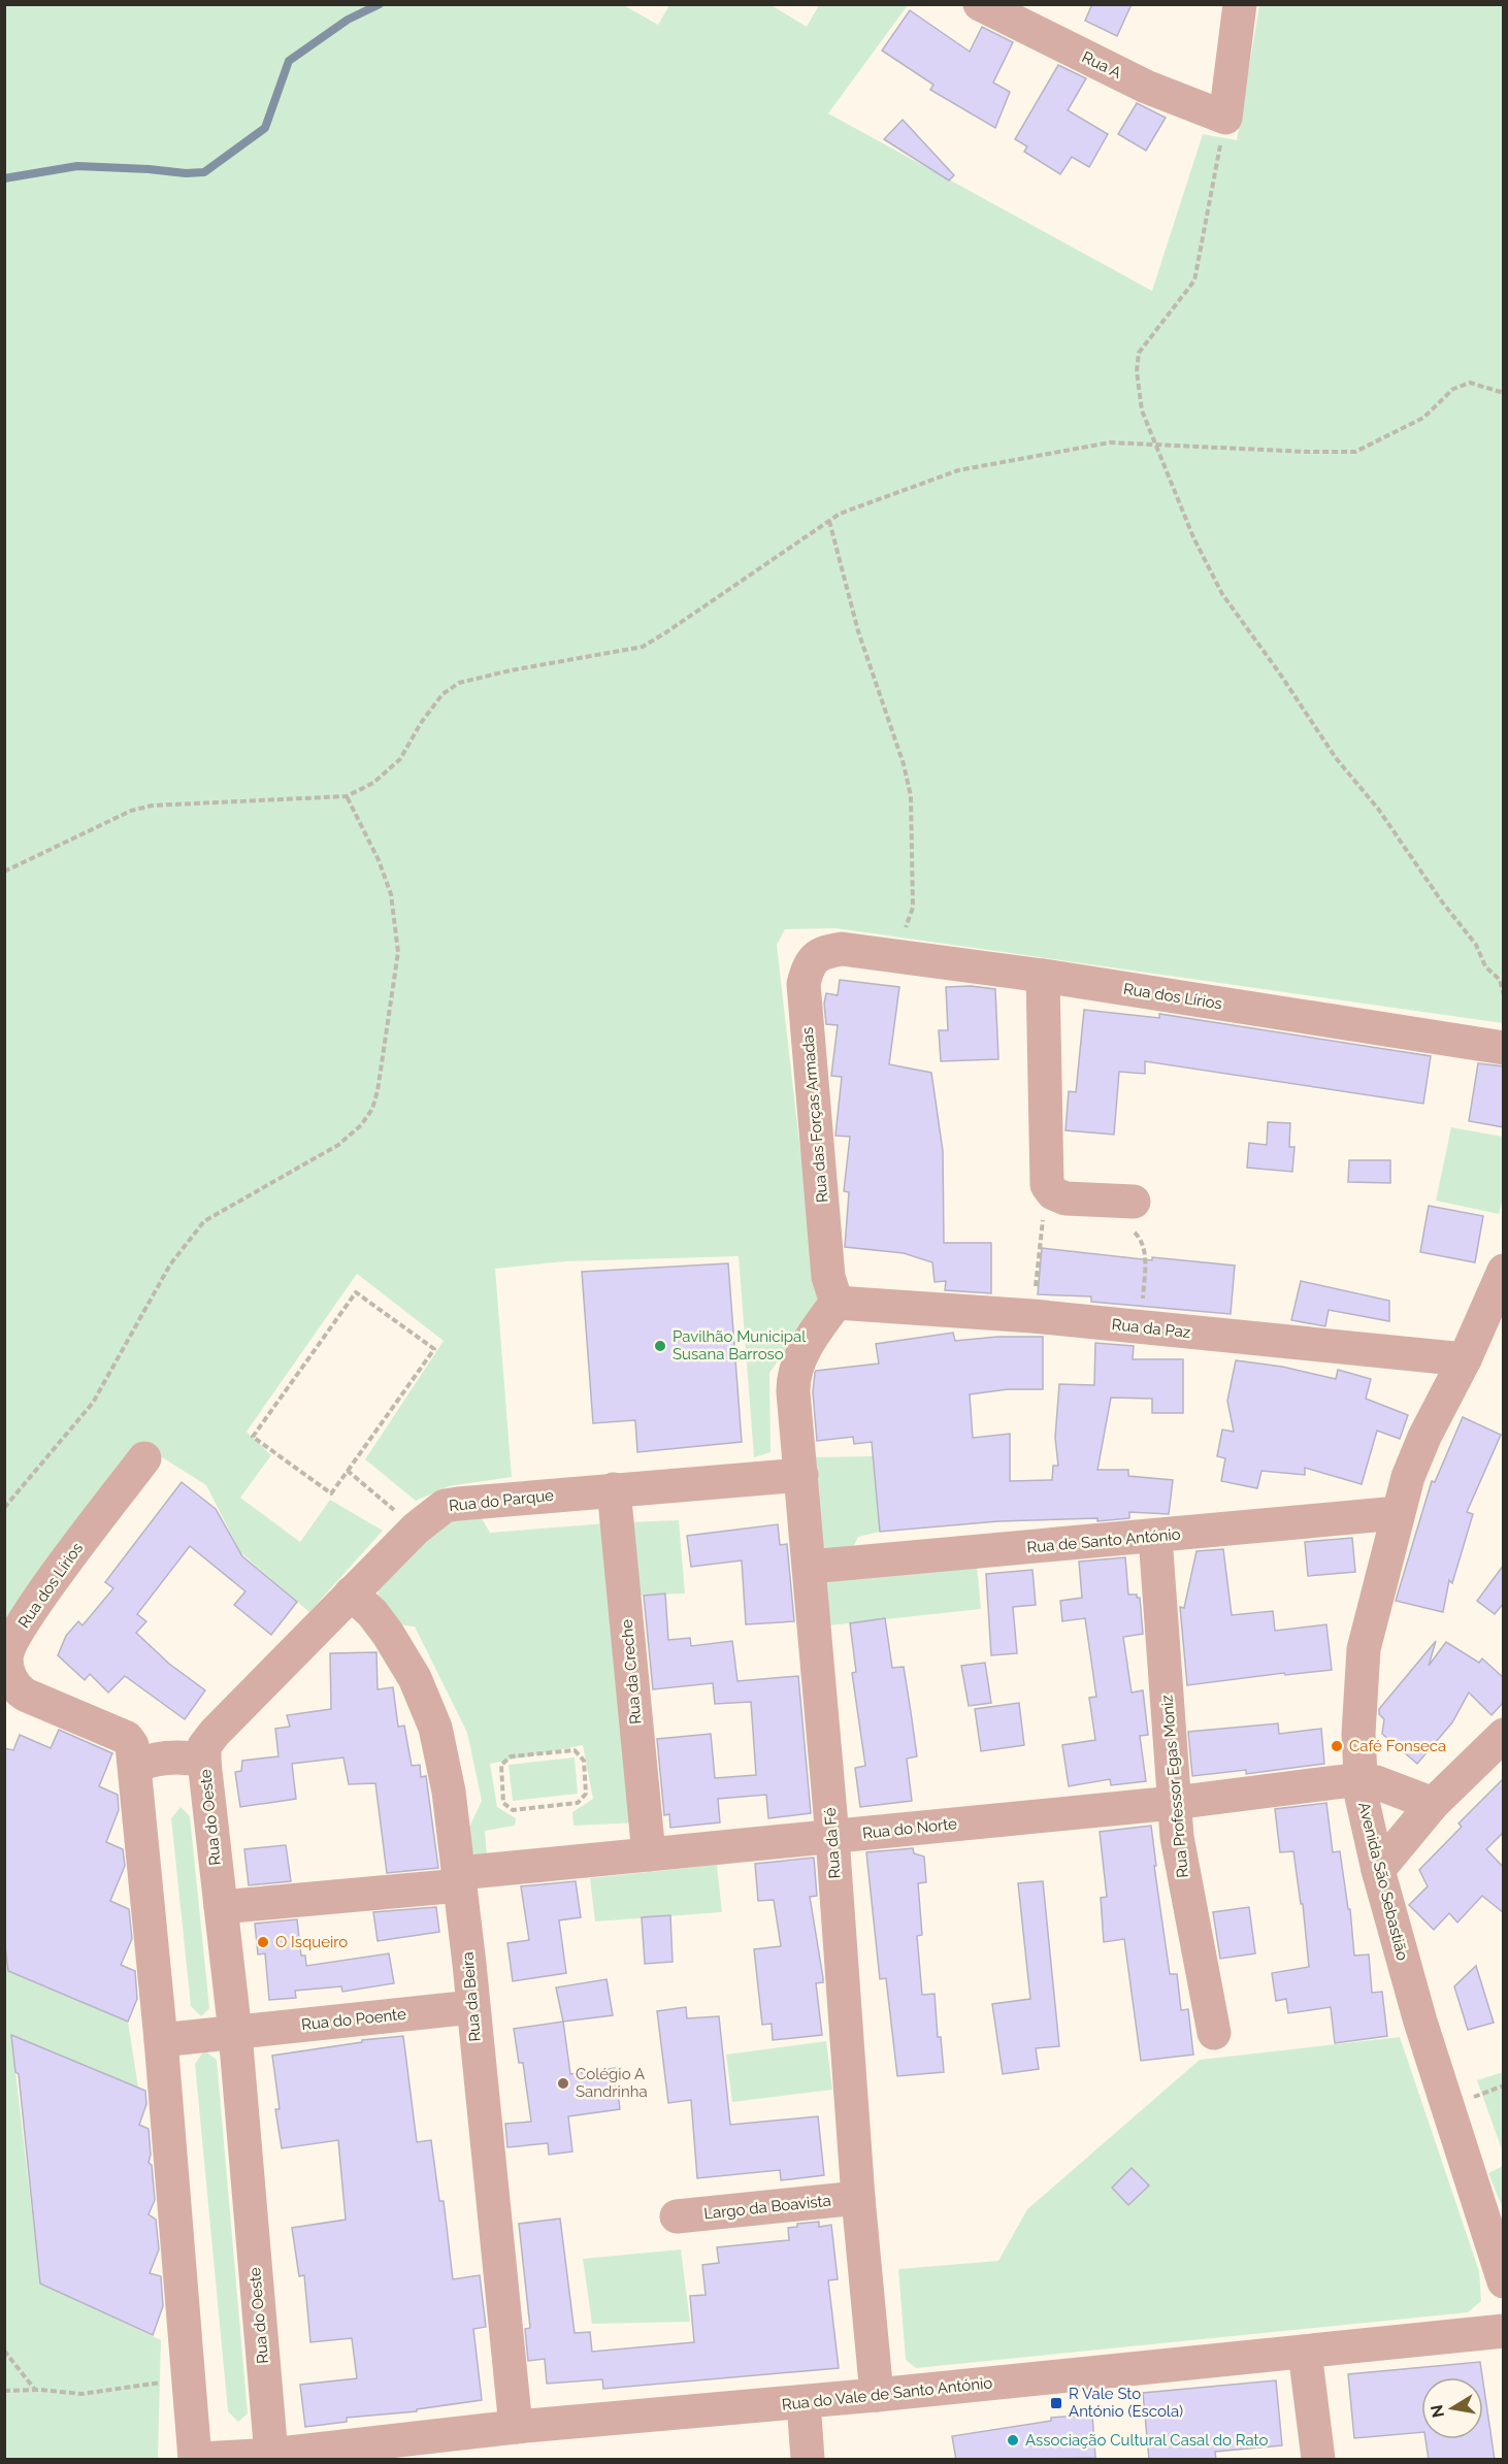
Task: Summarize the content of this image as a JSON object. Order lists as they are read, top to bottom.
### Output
{
  "streets": {
    "street": [
      "Rua A",
      "Rua dos Lírios",
      "Rua das Forças Armadas",
      "Rua da Paz",
      "Rua do Parque",
      "Rua de Santo António",
      "Rua da Creche",
      "Rua Professor Egas Moniz",
      "Rua do Oeste",
      "Rua do Norte",
      "Rua da Fé",
      "Avenida São Sebastião",
      "Rua da Beira",
      "Rua do Poente",
      "Largo da Boavista",
      "Rua do Vale de Santo António"
    ]
  },
  "crossings": [
    ["Rua dos Lírios", "Rua das Forças Armadas"],
    ["Rua dos Lírios", "Rua do Oeste"],
    ["Rua das Forças Armadas", "Rua da Paz"],
    ["Rua das Forças Armadas", "Rua da Fé"],
    ["Rua da Paz", "Rua da Fé"],
    ["Rua da Paz", "Avenida São Sebastião"],
    ["Rua do Parque", "Rua da Creche"],
    ["Rua do Parque", "Rua do Oeste"],
    ["Rua do Parque", "Rua da Fé"],
    ["Rua do Parque", "Rua da Beira"],
    ["Rua de Santo António", "Rua Professor Egas Moniz"],
    ["Rua de Santo António", "Rua da Fé"],
    ["Rua de Santo António", "Avenida São Sebastião"],
    ["Rua da Creche", "Rua do Norte"],
    ["Rua Professor Egas Moniz", "Rua do Norte"],
    ["Rua do Oeste", "Rua do Norte"],
    ["Rua do Oeste", "Rua do Poente"],
    ["Rua do Oeste", "Rua do Vale de Santo António"],
    ["Rua do Norte", "Rua da Fé"],
    ["Rua do Norte", "Avenida São Sebastião"],
    ["Rua do Norte", "Rua da Beira"],
    ["Rua da Fé", "Largo da Boavista"],
    ["Rua da Fé", "Rua do Vale de Santo António"],
    ["Rua da Beira", "Rua do Poente"],
    ["Rua da Beira", "Rua do Vale de Santo António"]
  ],
  "places": {
    "other": [
      "Pavilhão Municipal Susana Barroso",
      "Café Fonseca",
      "O Isqueiro",
      "Colégio A Sandrinha",
      "Associação Cultural Casal do Rato"
    ],
    "transit": ["R Vale Sto António (Escola)"]
  },
  "north": "left"
}
